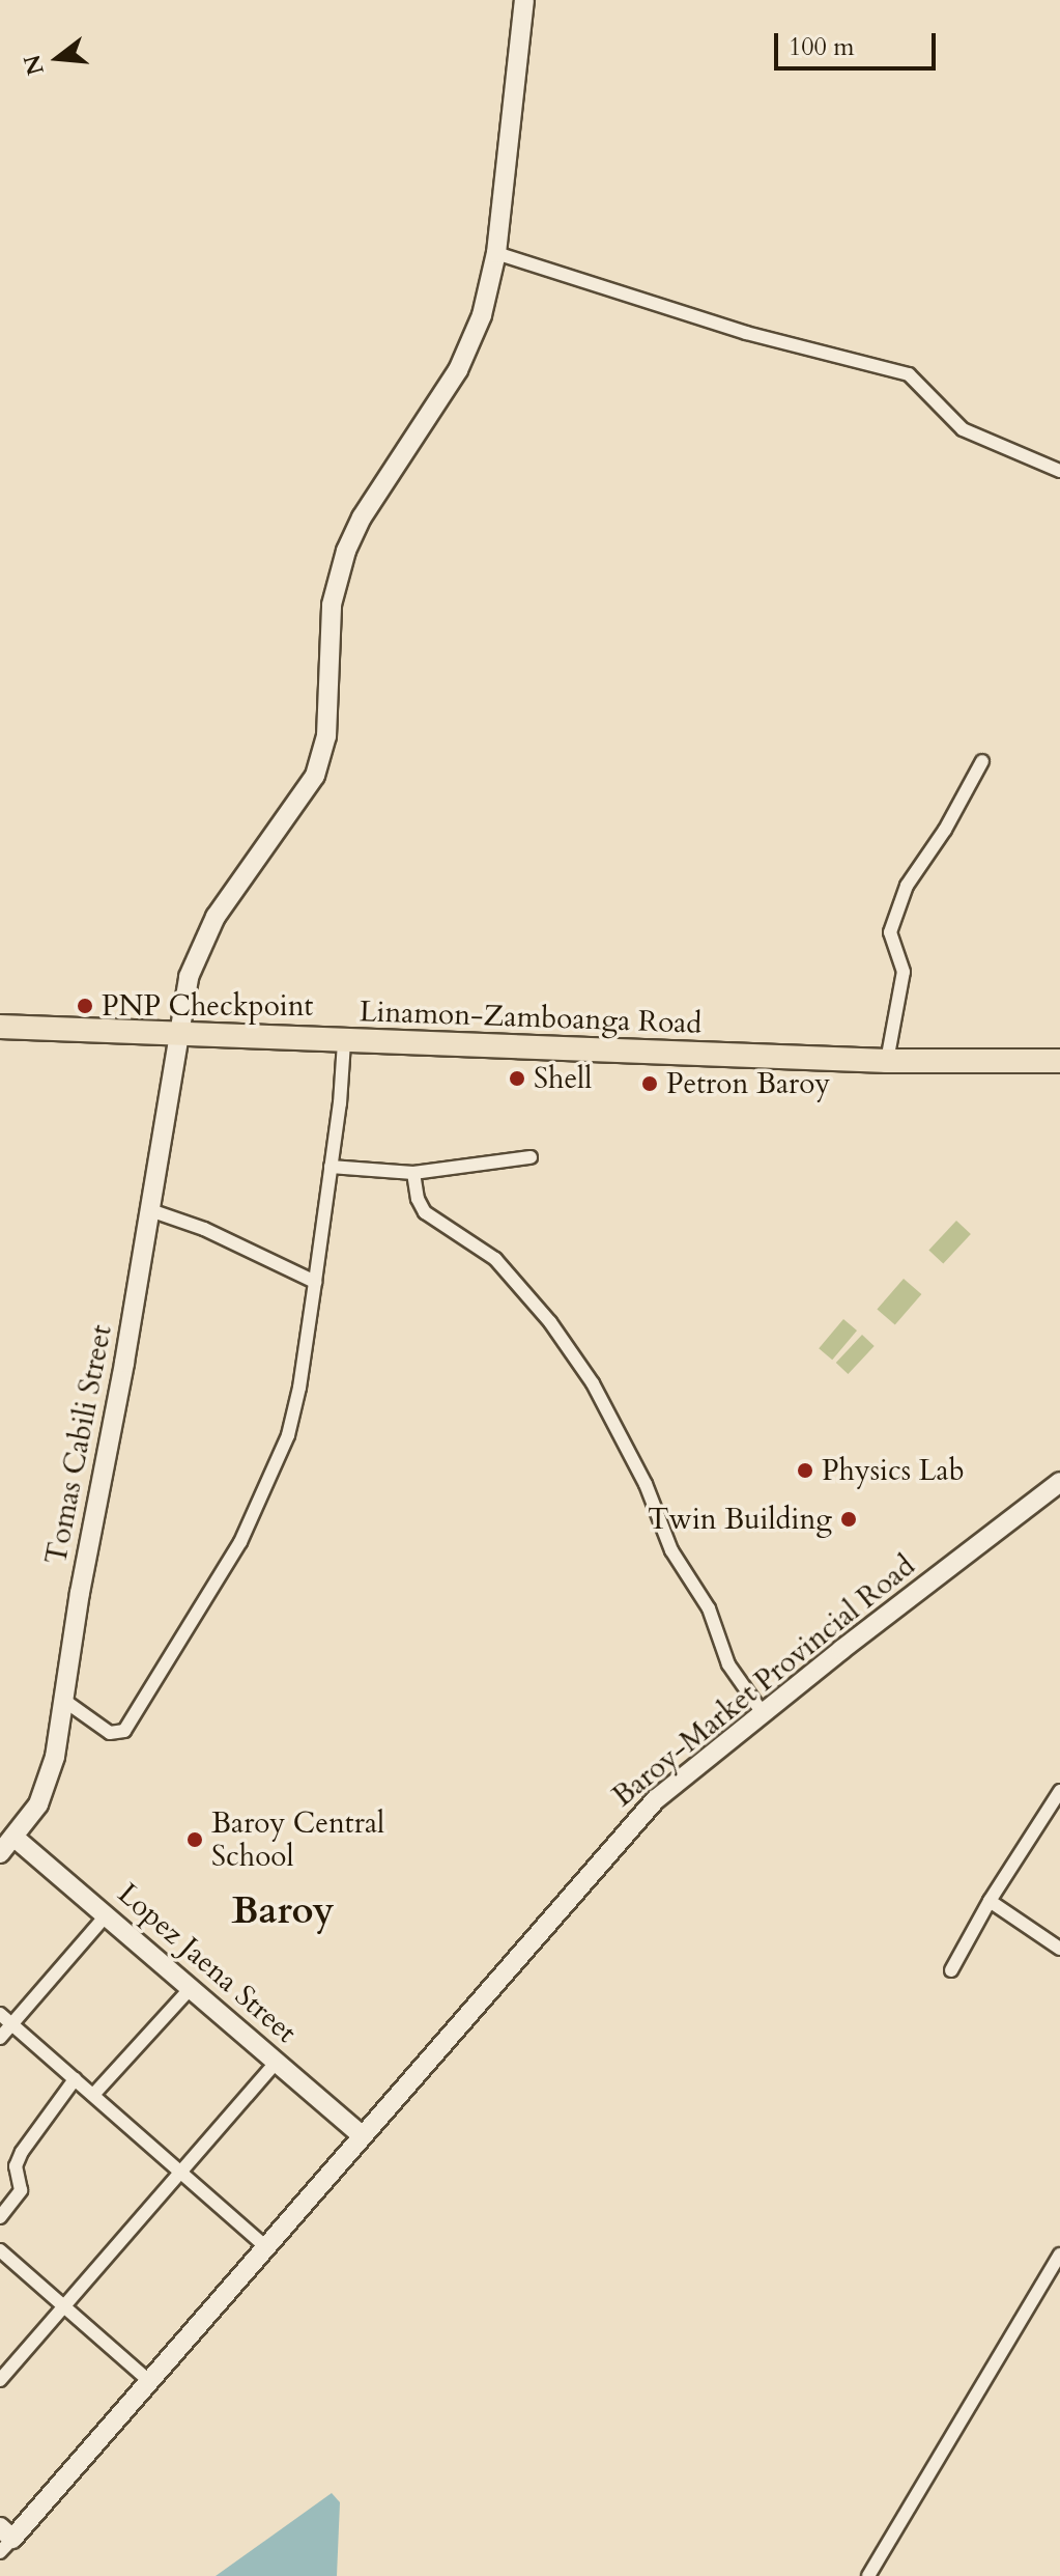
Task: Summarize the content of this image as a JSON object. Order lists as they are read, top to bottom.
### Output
{
  "streets": {
    "highway": ["Linamon-Zamboanga Road"],
    "street": ["Tomas Cabili Street", "Baroy-Market Provincial Road", "Lopez Jaena Street"]
  },
  "crossings": [
    ["Linamon-Zamboanga Road", "Tomas Cabili Street"],
    ["Tomas Cabili Street", "Lopez Jaena Street"],
    ["Baroy-Market Provincial Road", "Lopez Jaena Street"]
  ],
  "districts": ["Baroy"],
  "places": [
    "PNP Checkpoint",
    "Shell",
    "Petron Baroy",
    "Physics Lab",
    "Twin Building",
    "Baroy Central School"
  ],
  "scale_bar": "100 m",
  "north": "left"
}
